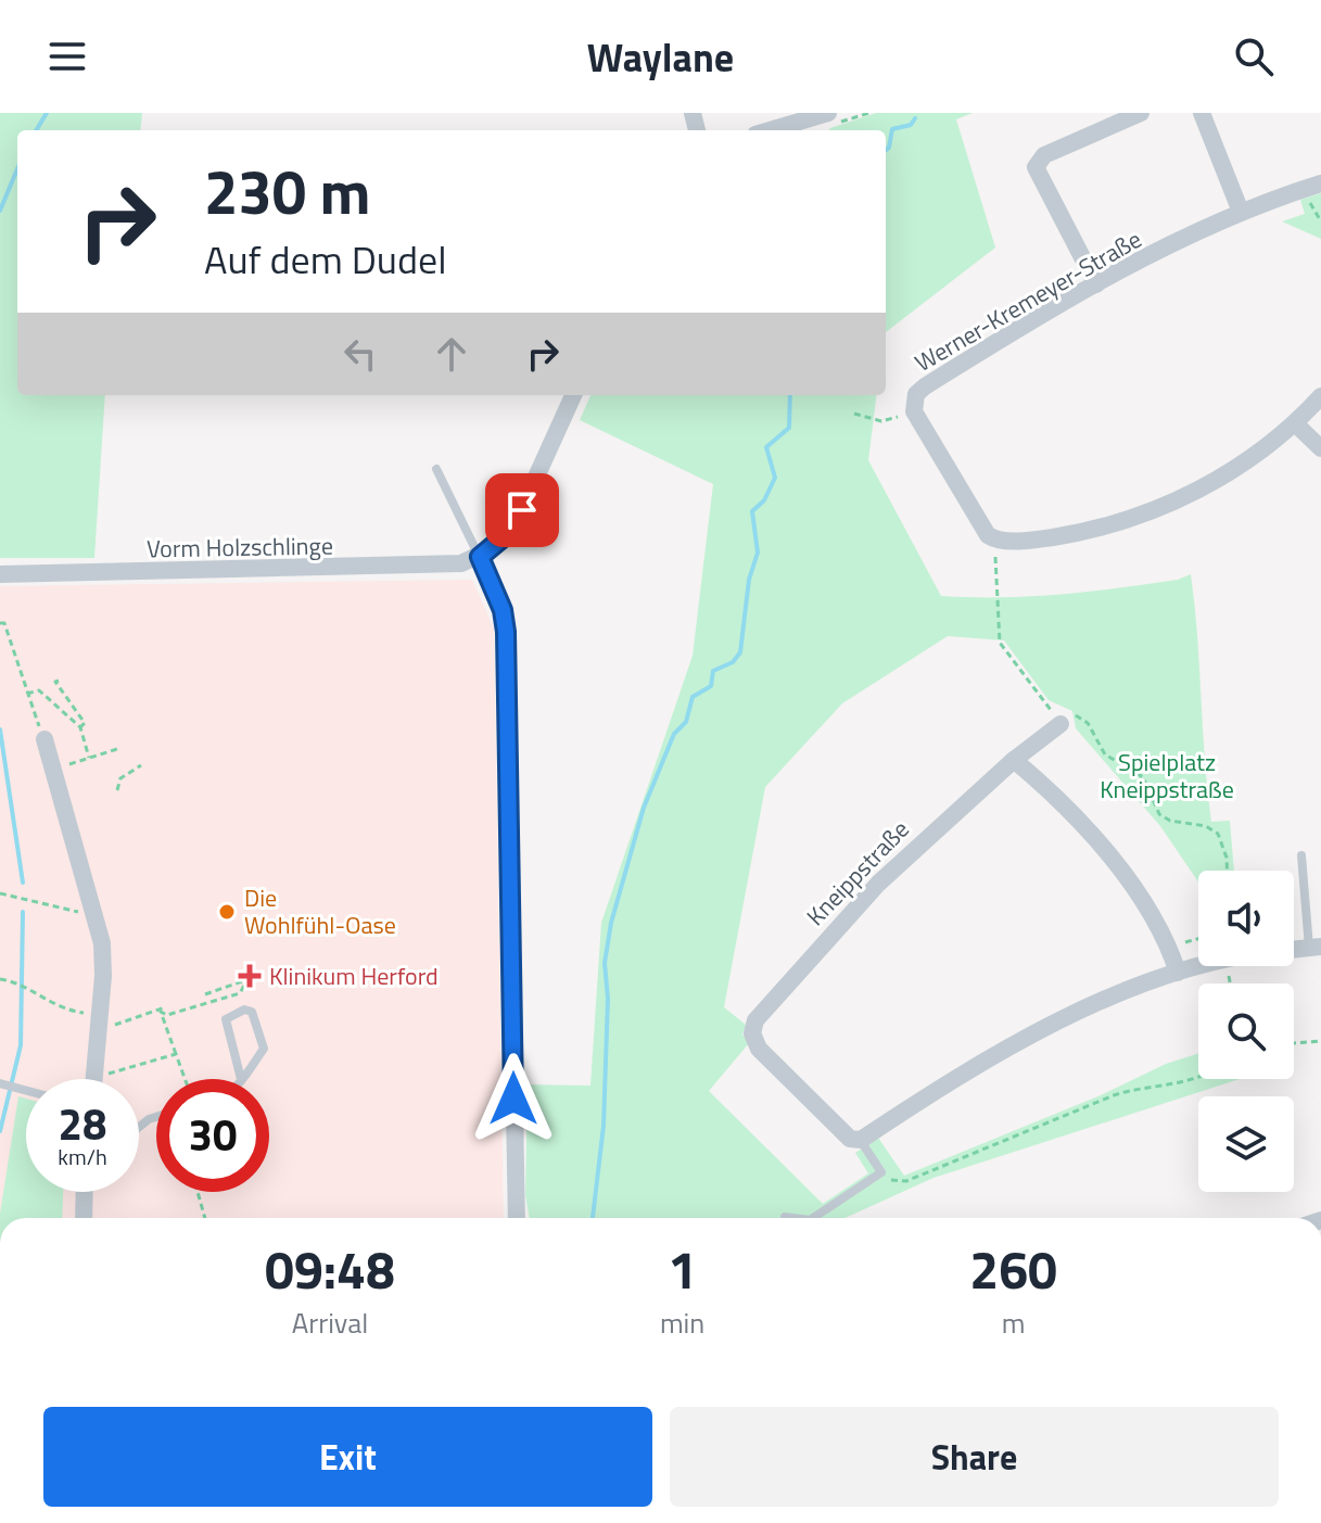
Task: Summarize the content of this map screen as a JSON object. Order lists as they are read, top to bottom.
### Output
{
  "streets": {
    "street": ["Werner-Kremeyer-Straße", "Vorm Holzschlinge", "Kneippstraße"]
  },
  "parks": ["Spielplatz Kneippstraße"],
  "places": {
    "other": ["Die Wohlfühl-Oase"],
    "health": ["Klinikum Herford"]
  },
  "page": {
    "header": "Waylane",
    "turn": ["230 m", "Auf dem Dudel"],
    "speed": "28 km/h",
    "limit": "30",
    "eta": [
      "09:48",
      "Arrival",
      "1",
      "min",
      "260",
      "m"
    ],
    "buttons": ["Exit", "Share"]
  }
}
